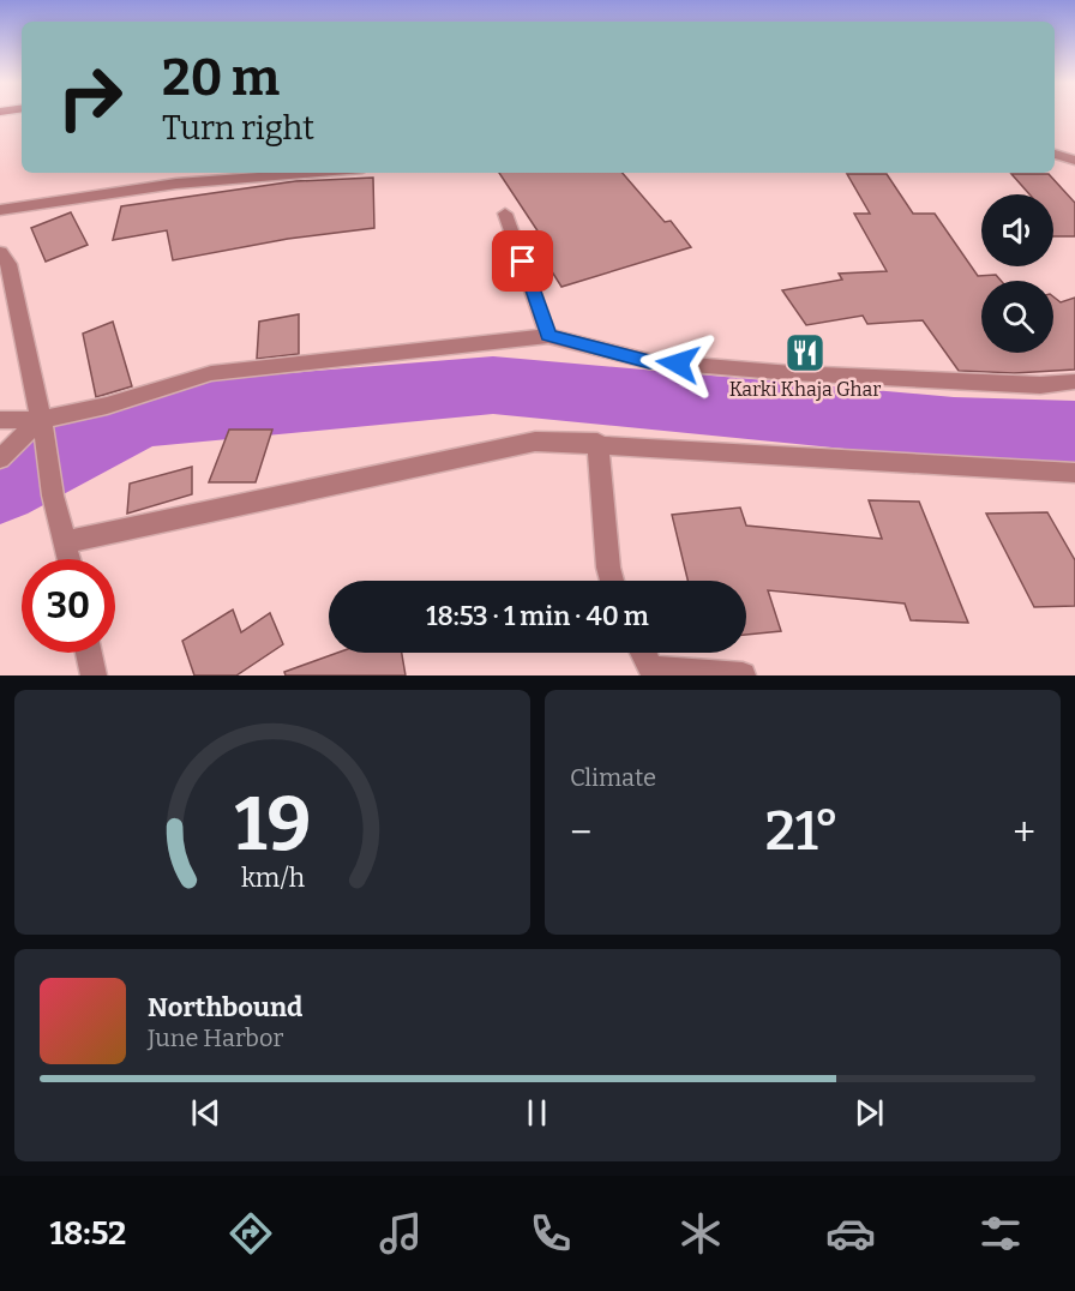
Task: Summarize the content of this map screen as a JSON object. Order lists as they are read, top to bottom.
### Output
{
  "places": {
    "restaurant": ["Karki Khaja Ghar"]
  },
  "page": {
    "turn": ["20 m", "Turn right"],
    "limit": "30",
    "trip": "18:53 · 1 min · 40 m",
    "tile": "Climate",
    "heat": ["−", "21°", "+"],
    "song": ["Northbound", "June Harbor"],
    "tabs": "18:52",
    "gauge": ["19", "km/h"]
  }
}
